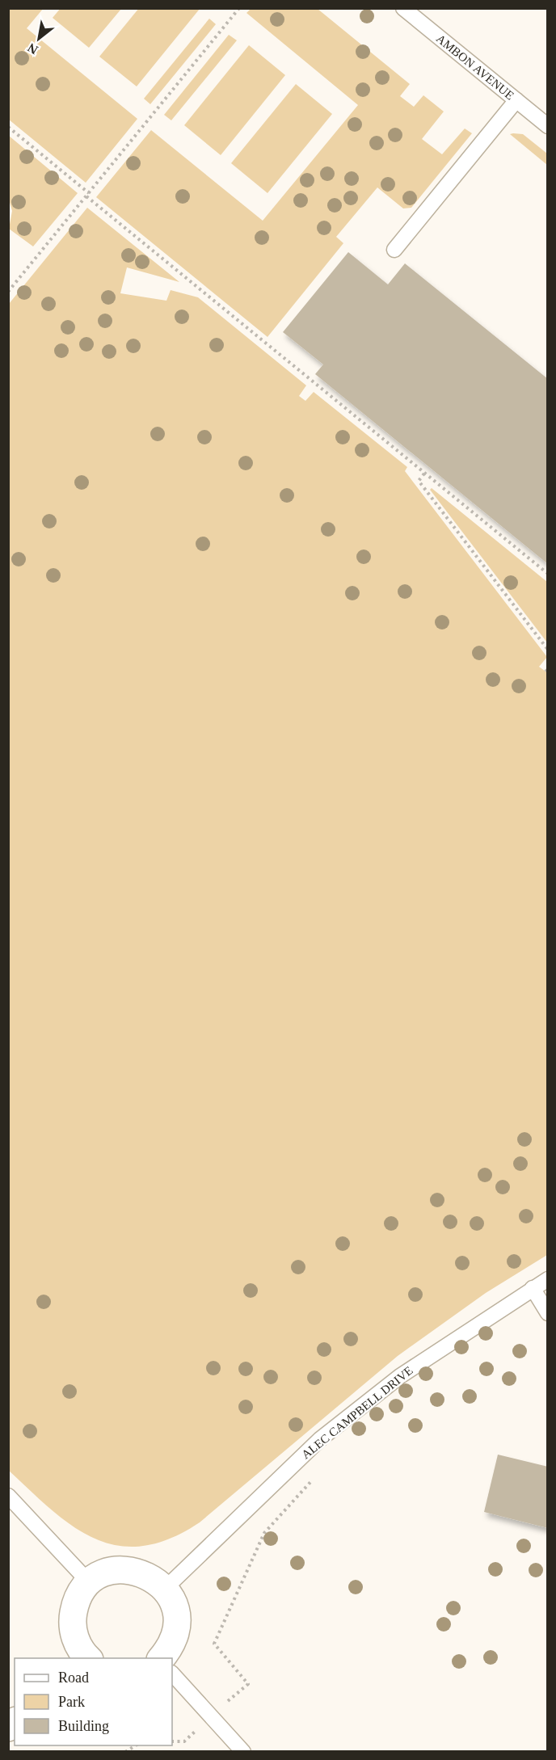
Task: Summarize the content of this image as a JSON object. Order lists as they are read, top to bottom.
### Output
{
  "streets": {
    "lane": ["AMBON AVENUE", "ALEC CAMPBELL DRIVE"]
  },
  "legend": ["Road", "Park", "Building"],
  "north": "bottom left"
}
